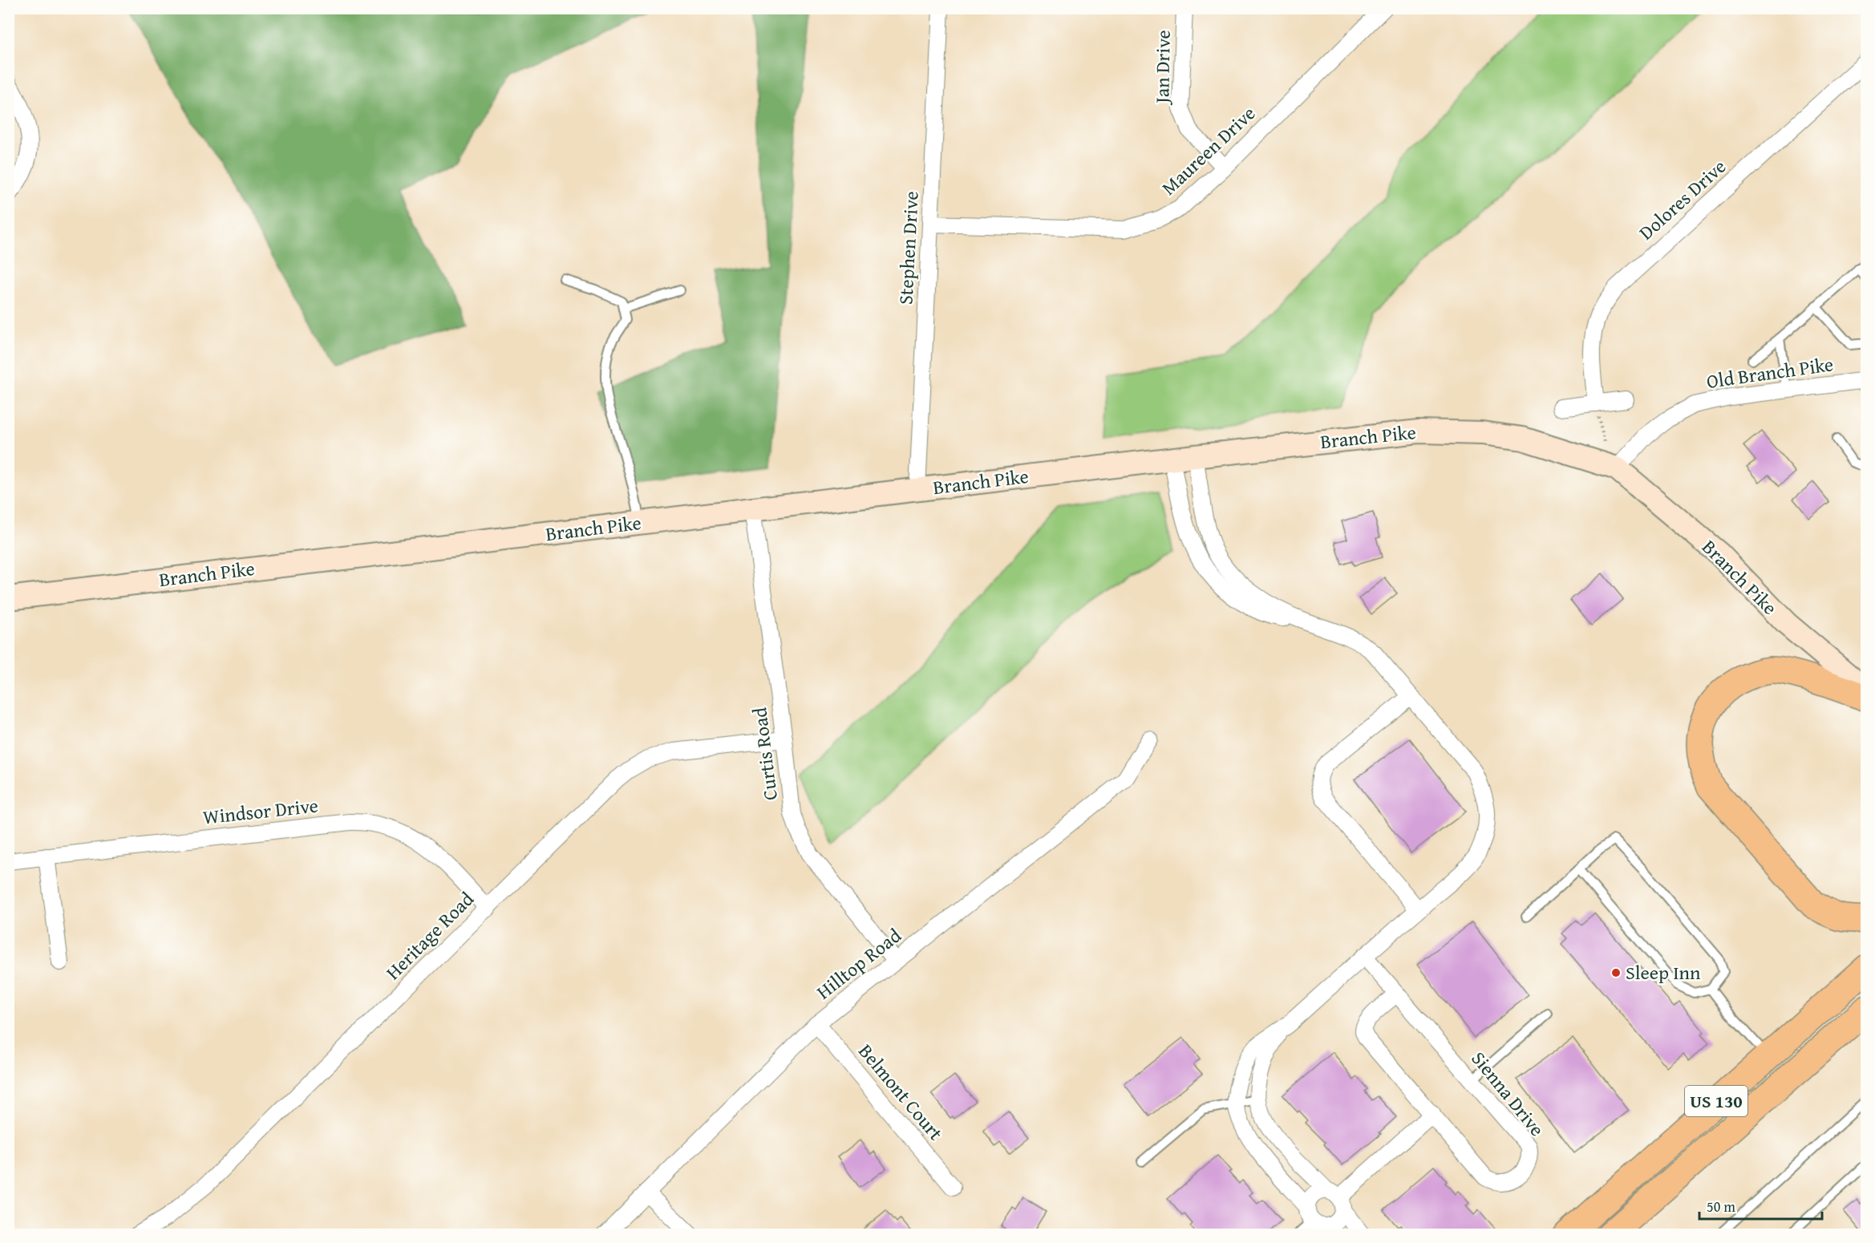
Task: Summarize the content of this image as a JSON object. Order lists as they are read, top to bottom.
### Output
{
  "streets": {
    "highway": ["US 130"],
    "street": [
      "Jan Drive",
      "Maureen Drive",
      "Dolores Drive",
      "Stephen Drive",
      "Old Branch Pike",
      "Branch Pike",
      "Curtis Road",
      "Windsor Drive",
      "Heritage Road",
      "Hilltop Road",
      "Belmont Court",
      "Sienna Drive"
    ]
  },
  "crossings": [
    ["Jan Drive", "Maureen Drive"],
    ["Maureen Drive", "Stephen Drive"],
    ["Stephen Drive", "Branch Pike"],
    ["Old Branch Pike", "Branch Pike"],
    ["Branch Pike", "Curtis Road"],
    ["Curtis Road", "Heritage Road"],
    ["Curtis Road", "Hilltop Road"],
    ["Windsor Drive", "Heritage Road"],
    ["Hilltop Road", "Belmont Court"]
  ],
  "places": ["Sleep Inn"],
  "scale_bar": "50 m"
}
